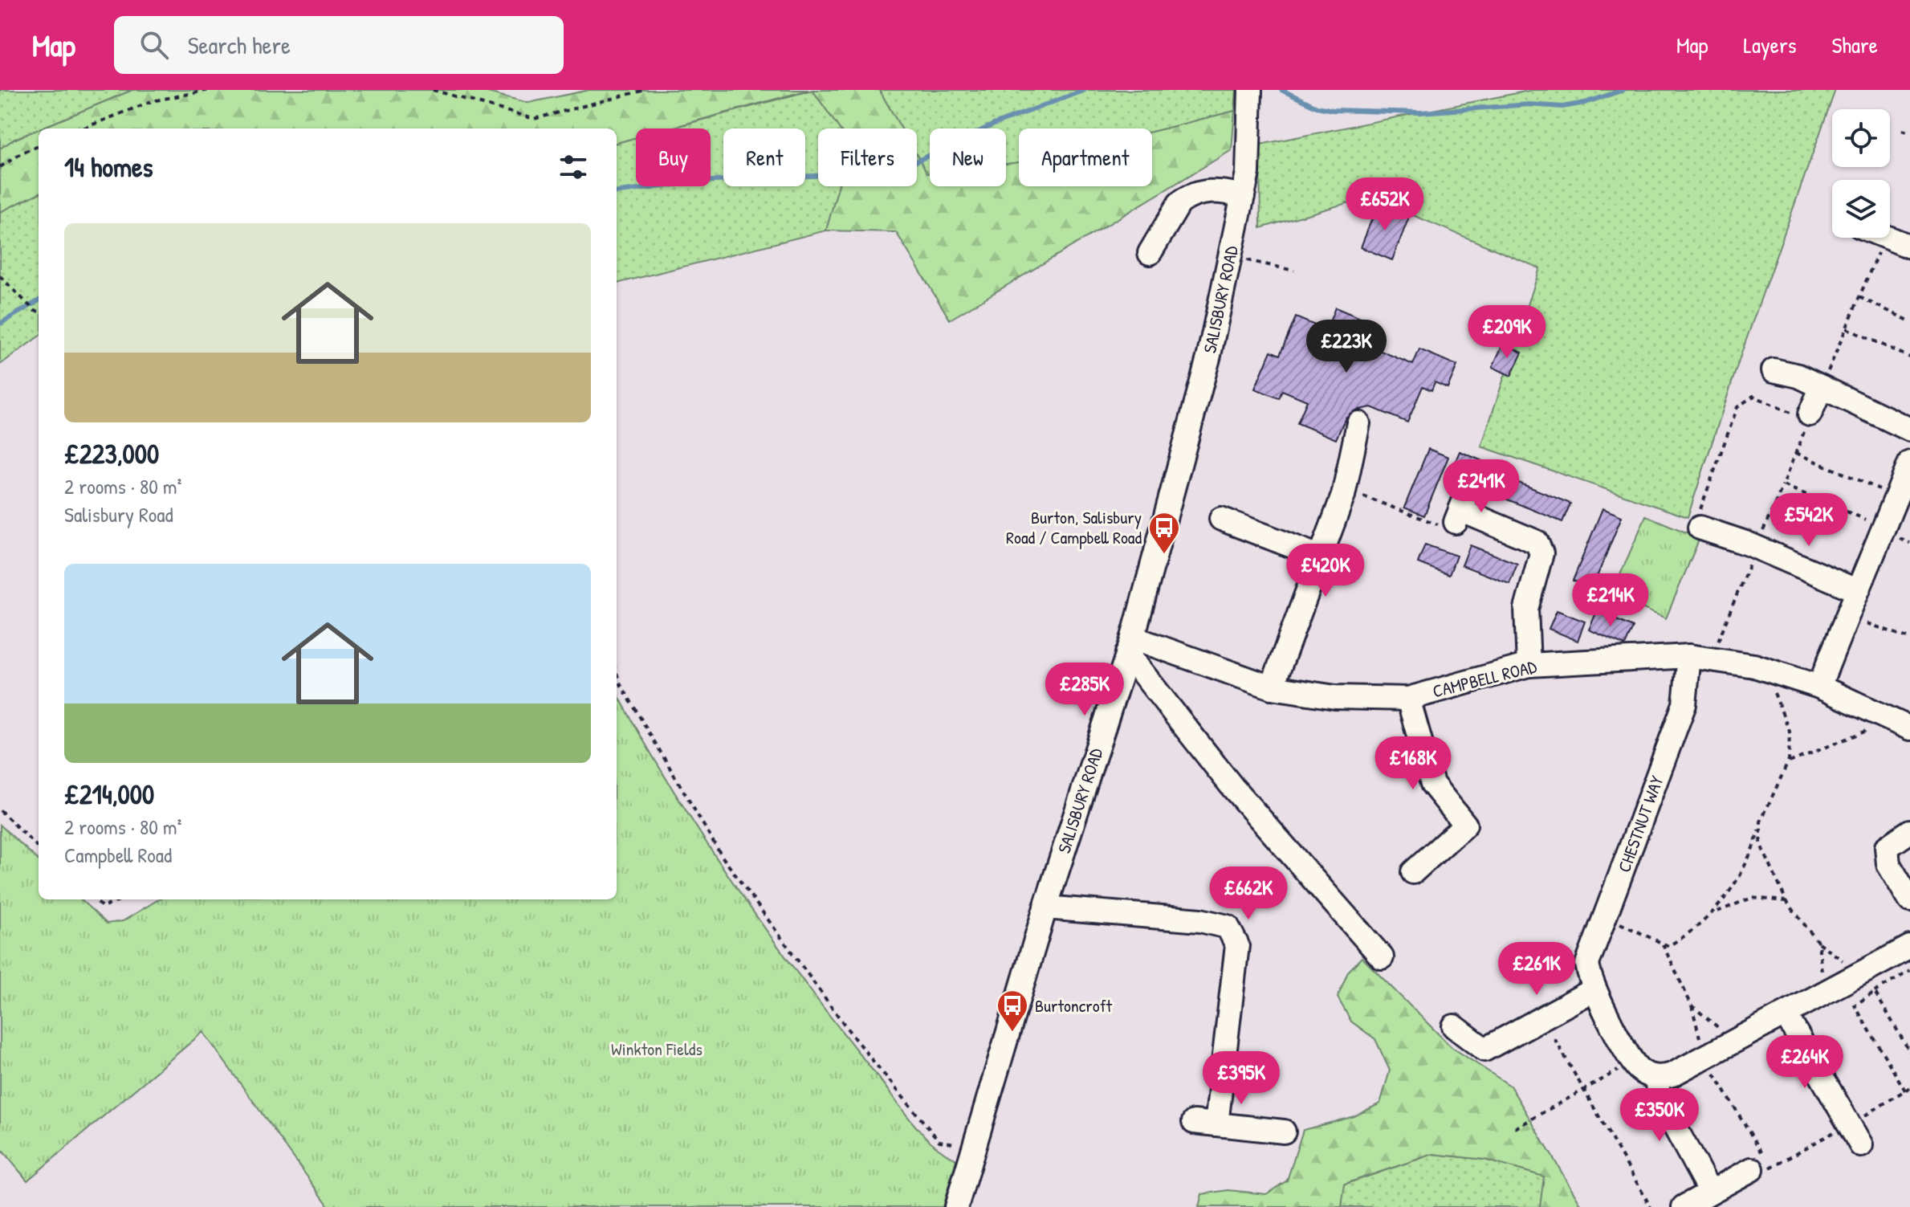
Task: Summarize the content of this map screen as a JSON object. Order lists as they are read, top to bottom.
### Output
{
  "streets": {
    "street": ["SALISBURY ROAD", "CAMPBELL ROAD", "CHESTNUT WAY"]
  },
  "crossings": [
    ["SALISBURY ROAD", "CAMPBELL ROAD"],
    ["CAMPBELL ROAD", "CHESTNUT WAY"]
  ],
  "parks": ["Winkton Fields"],
  "places": {
    "bus stop": ["Burton, Salisbury Road / Campbell Road", "Burtoncroft"]
  },
  "page": {
    "header": "Map",
    "search": "Search here",
    "nav": ["Map", "Layers", "Share"],
    "chip": [
      "Buy",
      "Rent",
      "Filters",
      "New",
      "Apartment"
    ],
    "heading": "14 homes",
    "price": [
      "£652K",
      "£209K",
      "£223K",
      "£241K",
      "£542K",
      "£420K",
      "£214K",
      "£285K",
      "£168K",
      "£662K",
      "£261K",
      "£264K",
      "£395K",
      "£350K"
    ],
    "list": [
      {
        "name": "£223,000",
        "note": "2 rooms · 80 m² · Salisbury Road"
      },
      {
        "name": "£214,000",
        "note": "2 rooms · 80 m² · Campbell Road"
      }
    ]
  }
}
